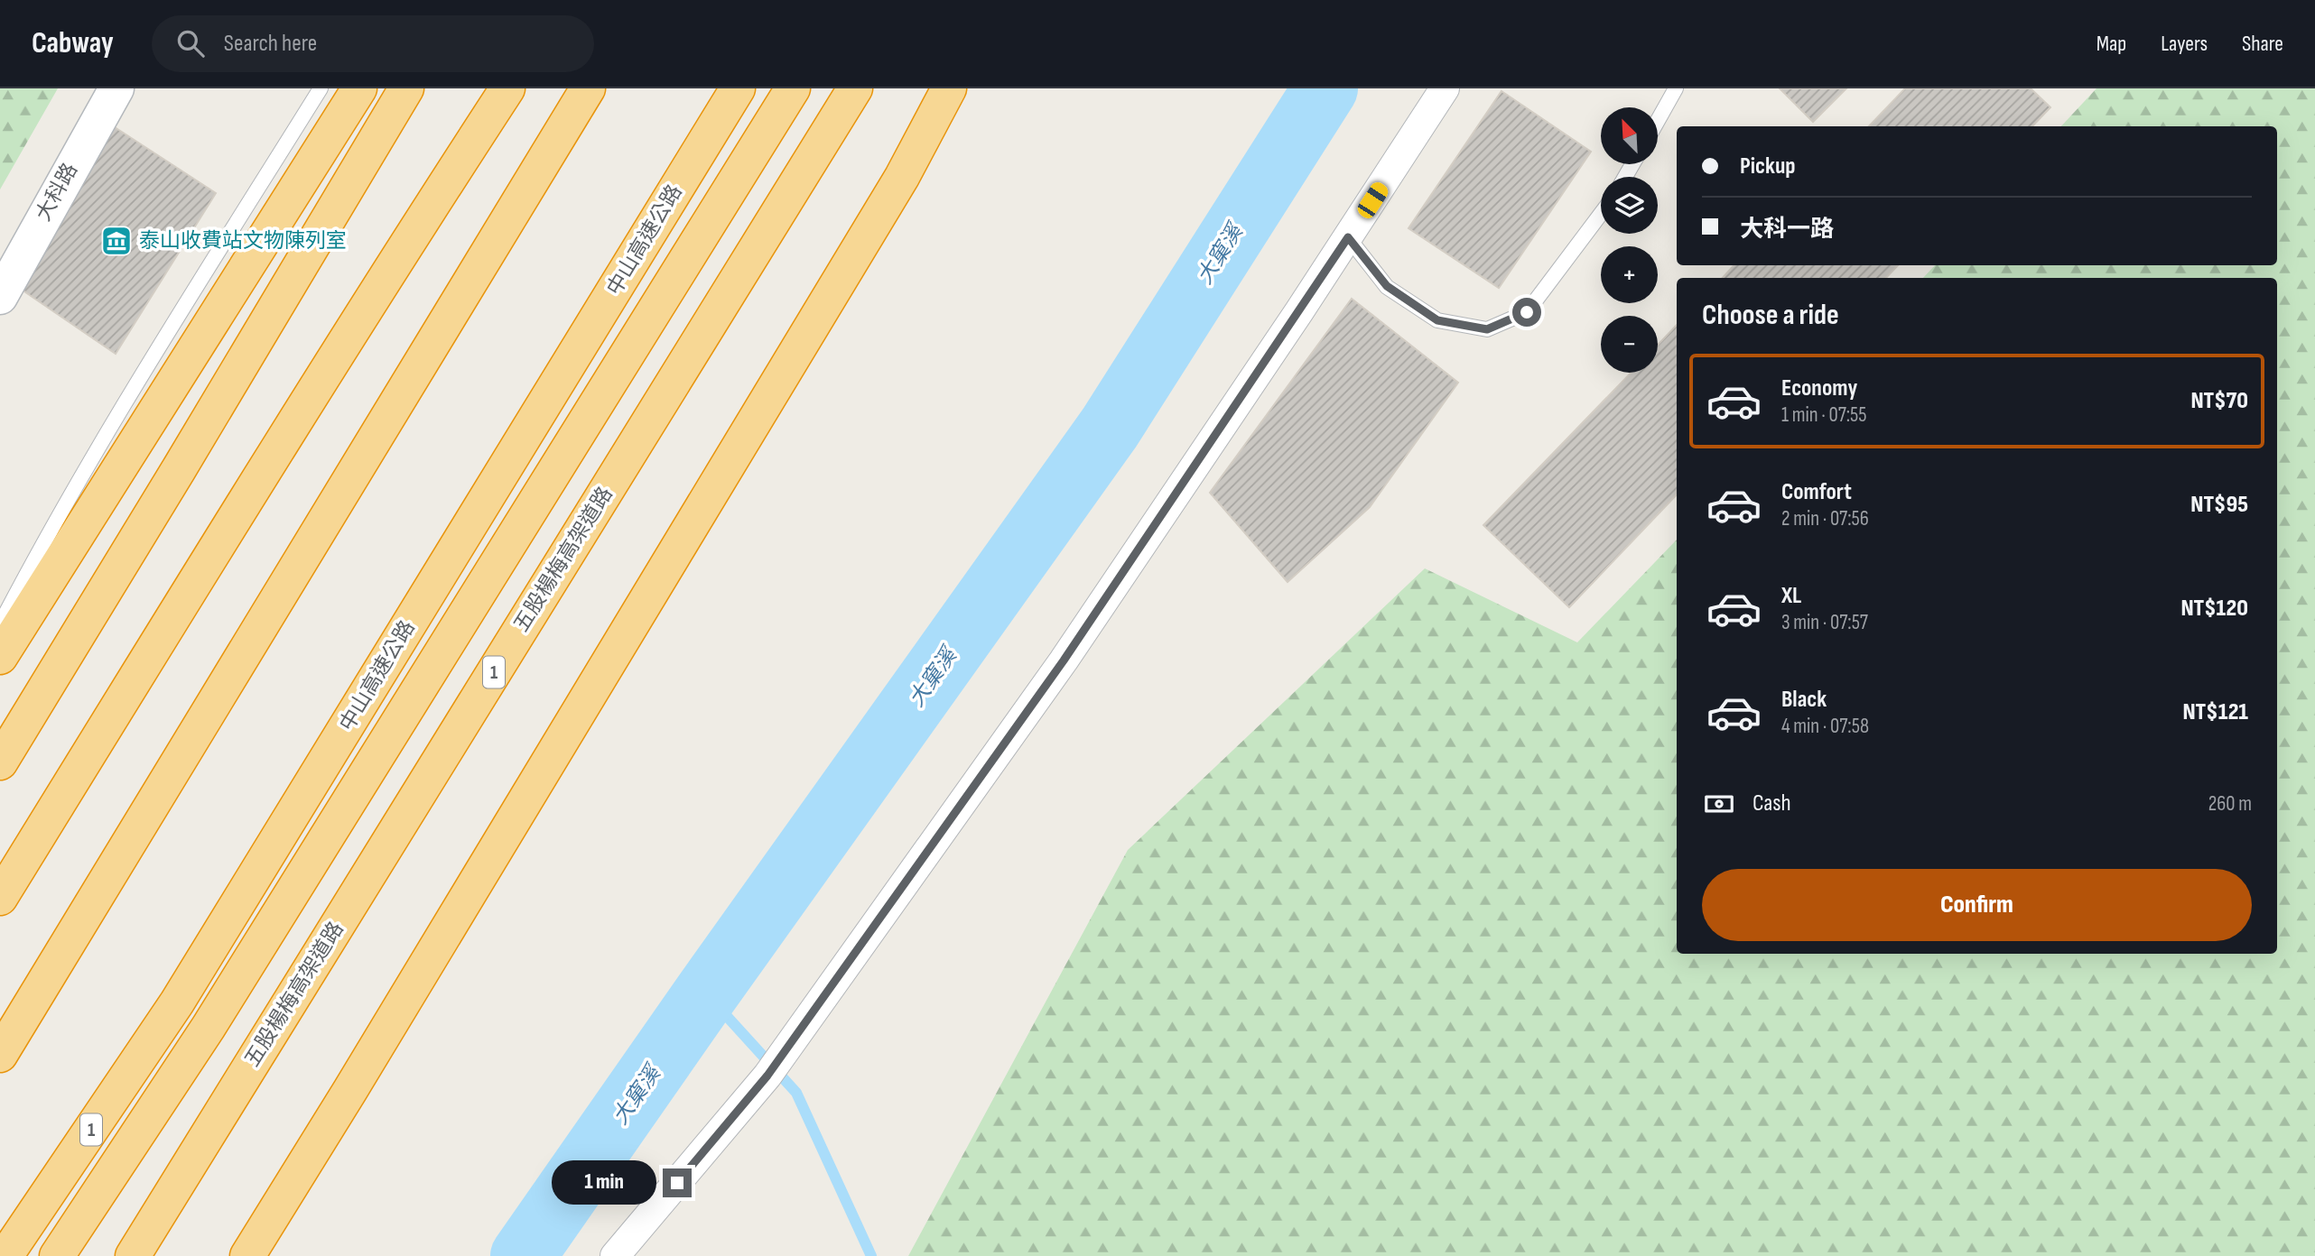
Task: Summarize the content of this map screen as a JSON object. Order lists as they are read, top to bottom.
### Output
{
  "streets": {
    "highway": ["中山高速公路", "五股楊梅高架道路", "1"],
    "street": ["大科路"]
  },
  "water": ["大窠溪"],
  "places": {
    "museum": ["泰山收費站文物陳列室"]
  },
  "north": "top left",
  "page": {
    "header": "Cabway",
    "search": "Search here",
    "nav": ["Map", "Layers", "Share"],
    "map_buttons": ["+", "−"],
    "banner": ["Pickup", "大科一路"],
    "heading": "Choose a ride",
    "list": [
      {
        "name": "Economy",
        "note": "1 min · 07:55",
        "value": "NT$70"
      },
      {
        "name": "Comfort",
        "note": "2 min · 07:56",
        "value": "NT$95"
      },
      {
        "name": "XL",
        "note": "3 min · 07:57",
        "value": "NT$120"
      },
      {
        "name": "Black",
        "note": "4 min · 07:58",
        "value": "NT$121"
      }
    ],
    "pay": ["Cash", "260 m"],
    "buttons": "Confirm",
    "bubble": "1 min"
  }
}
